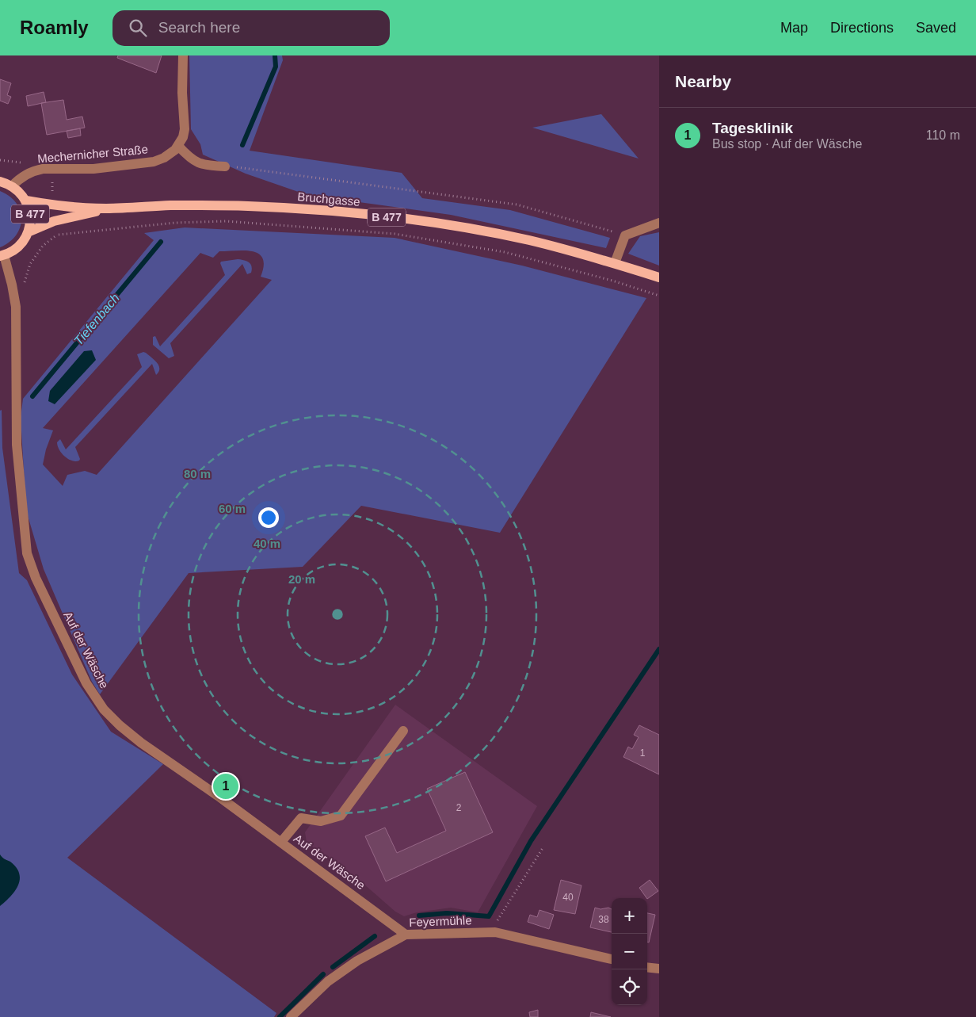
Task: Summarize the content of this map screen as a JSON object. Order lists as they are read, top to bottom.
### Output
{
  "streets": {
    "main road": ["Bruchgasse", "B 477"],
    "street": ["Mechernicher Straße", "Auf der Wäsche", "Feyermühle"]
  },
  "crossings": [
    ["Mechernicher Straße", "B 477"],
    ["Bruchgasse", "B 477"],
    ["B 477", "Auf der Wäsche"],
    ["Auf der Wäsche", "Feyermühle"]
  ],
  "water": ["Tiefenbach"],
  "house_numbers": [
    "1",
    "2",
    "40",
    "38"
  ],
  "page": {
    "header": "Roamly",
    "search": "Search here",
    "nav": ["Map", "Directions", "Saved"],
    "heading": "Nearby",
    "list": [
      {
        "mark": "1",
        "name": "Tagesklinik",
        "note": "Bus stop · Auf der Wäsche",
        "value": "110 m"
      }
    ],
    "pins": "1",
    "map_buttons": ["+", "−"]
  },
  "rings": [
    "80 m",
    "60 m",
    "40 m",
    "20 m"
  ]
}
